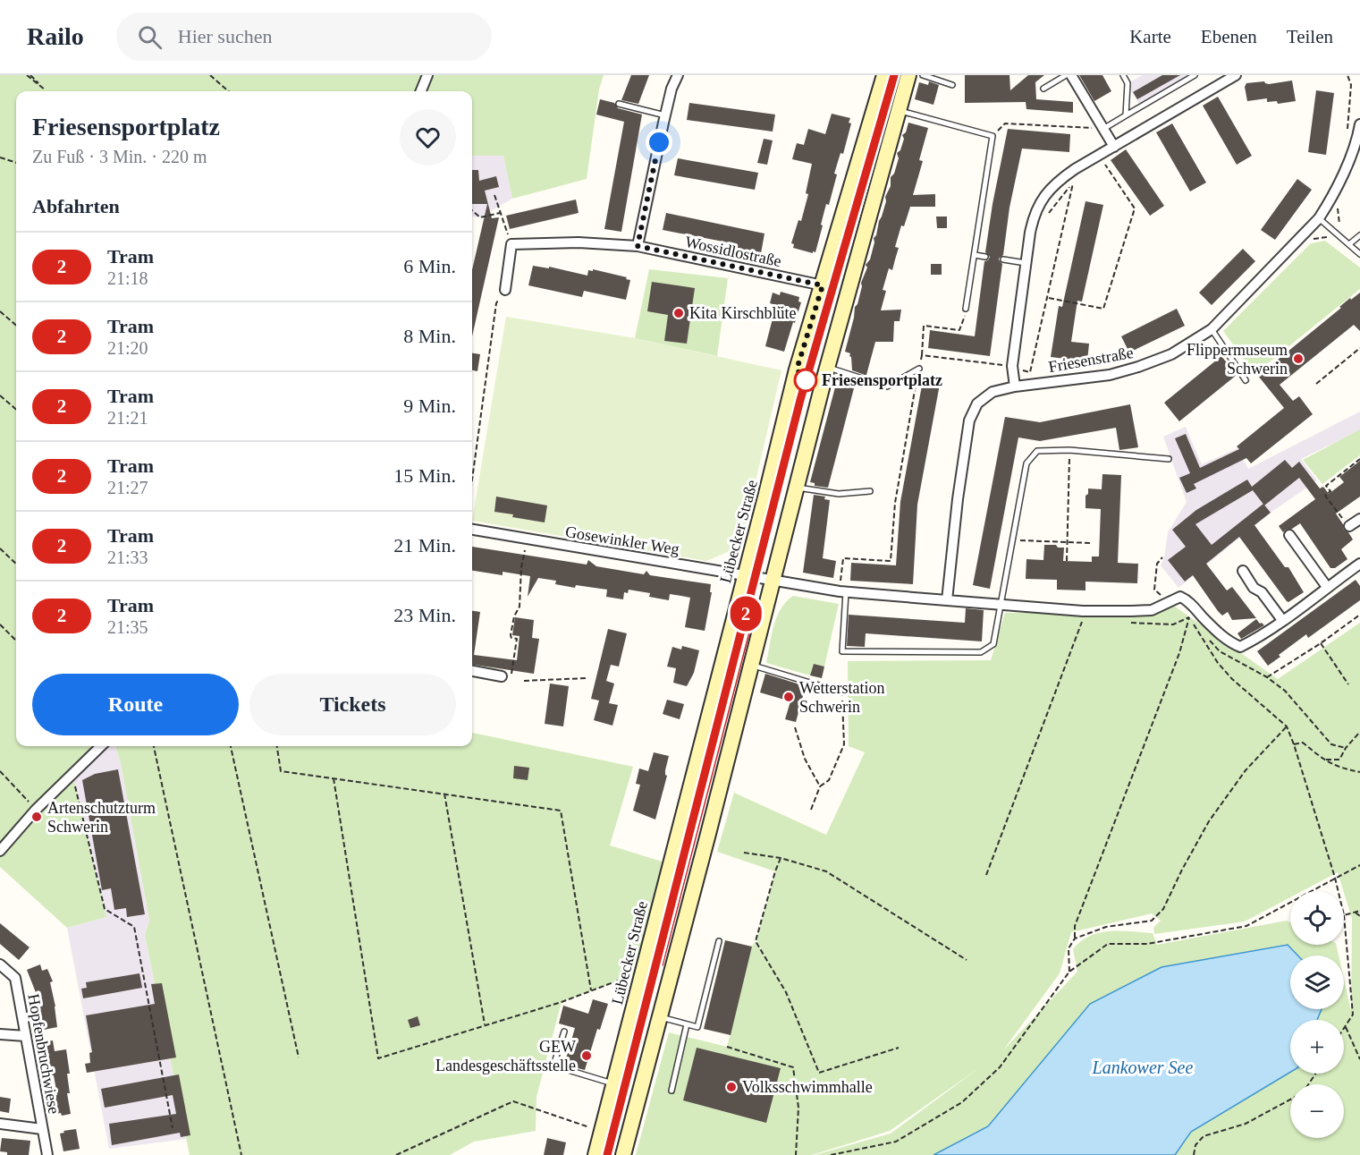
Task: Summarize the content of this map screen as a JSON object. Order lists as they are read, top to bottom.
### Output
{
  "streets": {
    "street": [
      "Wossidlostraße",
      "Friesenstraße",
      "Lübecker Straße",
      "Gosewinkler Weg",
      "Hopfenbruchwiese"
    ]
  },
  "crossings": [
    ["Wossidlostraße", "Lübecker Straße"],
    ["Lübecker Straße", "Gosewinkler Weg"]
  ],
  "water": ["Lankower See"],
  "places": [
    "Kita Kirschblüte",
    "Flippermuseum Schwerin",
    "Friesensportplatz",
    "Wetterstation Schwerin",
    "Artenschutzturm Schwerin",
    "GEW Landesgeschäftsstelle",
    "Volksschwimmhalle"
  ],
  "lines": ["tram line 2"],
  "page": {
    "header": "Railo",
    "search": "Hier suchen",
    "nav": ["Karte", "Ebenen", "Teilen"],
    "on_map": "2",
    "heading": [
      ["Friesensportplatz", "Zu Fuß · 3 Min. · 220 m"],
      "Abfahrten"
    ],
    "list": [
      {
        "mark": "2",
        "name": "Tram",
        "note": "21:18",
        "value": "6 Min."
      },
      {
        "mark": "2",
        "name": "Tram",
        "note": "21:20",
        "value": "8 Min."
      },
      {
        "mark": "2",
        "name": "Tram",
        "note": "21:21",
        "value": "9 Min."
      },
      {
        "mark": "2",
        "name": "Tram",
        "note": "21:27",
        "value": "15 Min."
      },
      {
        "mark": "2",
        "name": "Tram",
        "note": "21:33",
        "value": "21 Min."
      },
      {
        "mark": "2",
        "name": "Tram",
        "note": "21:35",
        "value": "23 Min."
      }
    ],
    "buttons": ["Route", "Tickets"],
    "map_buttons": ["+", "−"]
  }
}
